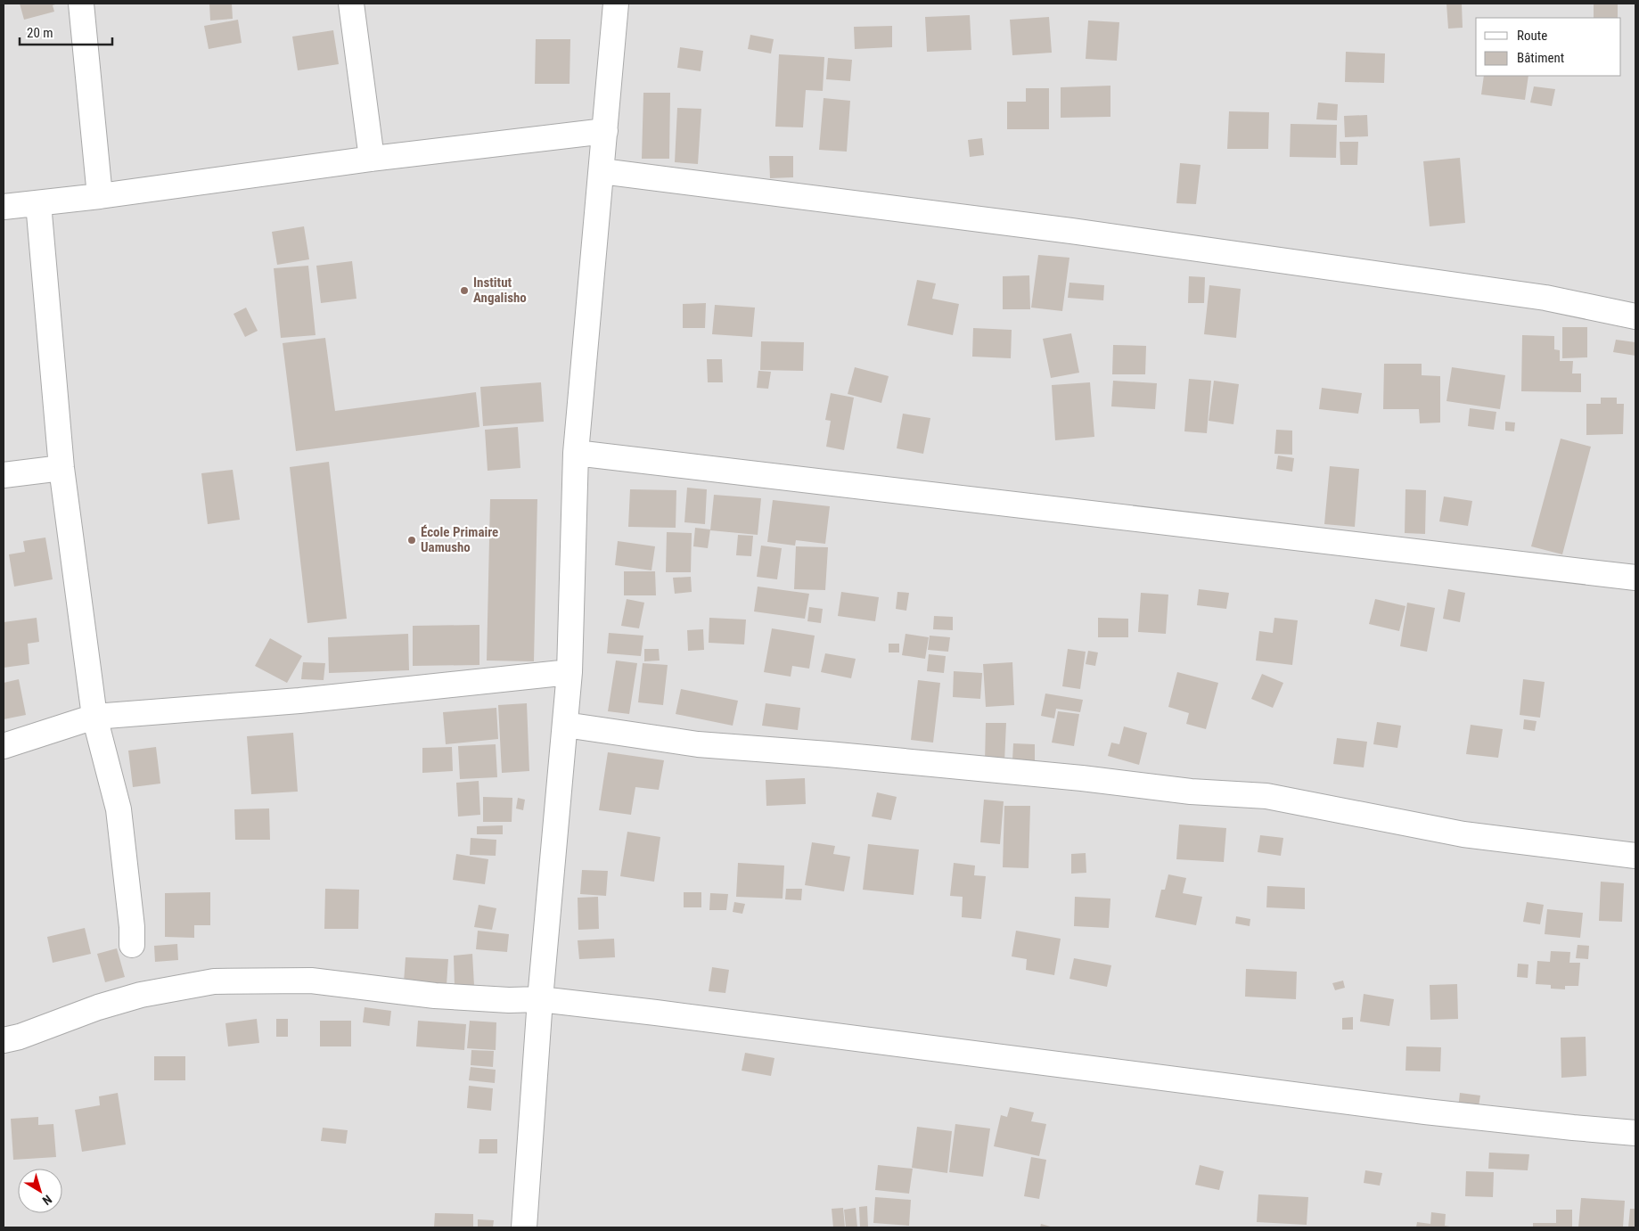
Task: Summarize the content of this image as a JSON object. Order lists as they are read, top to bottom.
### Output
{
  "places": ["Institut Angalisho", "École Primaire Uamusho"],
  "legend": ["Route", "Bâtiment"],
  "scale_bar": "20 m",
  "north": "bottom right"
}
